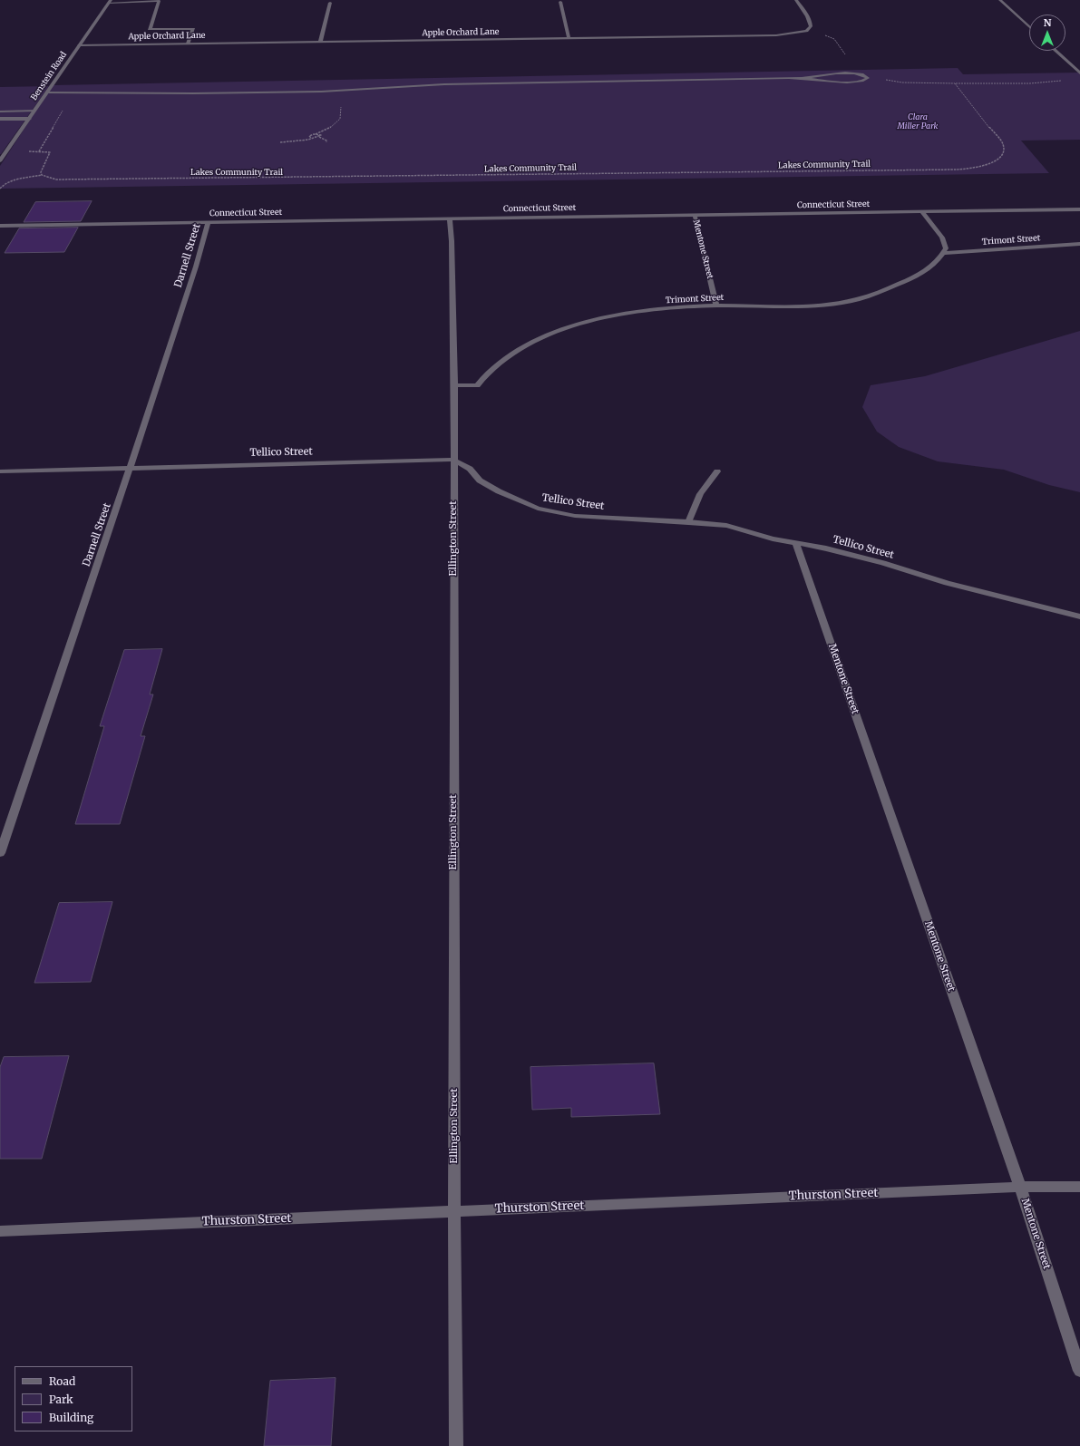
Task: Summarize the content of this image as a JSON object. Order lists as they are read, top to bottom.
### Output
{
  "streets": {
    "street": [
      "Apple Orchard Lane",
      "Benstein Road",
      "Connecticut Street",
      "Trimont Street",
      "Mentone Street",
      "Darnell Street",
      "Tellico Street",
      "Ellington Street",
      "Thurston Street"
    ],
    "path": ["Lakes Community Trail"]
  },
  "crossings": [
    ["Apple Orchard Lane", "Benstein Road"],
    ["Connecticut Street", "Mentone Street"],
    ["Connecticut Street", "Darnell Street"],
    ["Connecticut Street", "Ellington Street"],
    ["Trimont Street", "Mentone Street"],
    ["Trimont Street", "Ellington Street"],
    ["Mentone Street", "Tellico Street"],
    ["Mentone Street", "Thurston Street"],
    ["Darnell Street", "Tellico Street"],
    ["Tellico Street", "Ellington Street"],
    ["Ellington Street", "Thurston Street"]
  ],
  "parks": ["Clara Miller Park"],
  "legend": ["Road", "Park", "Building"],
  "north": "top"
}
